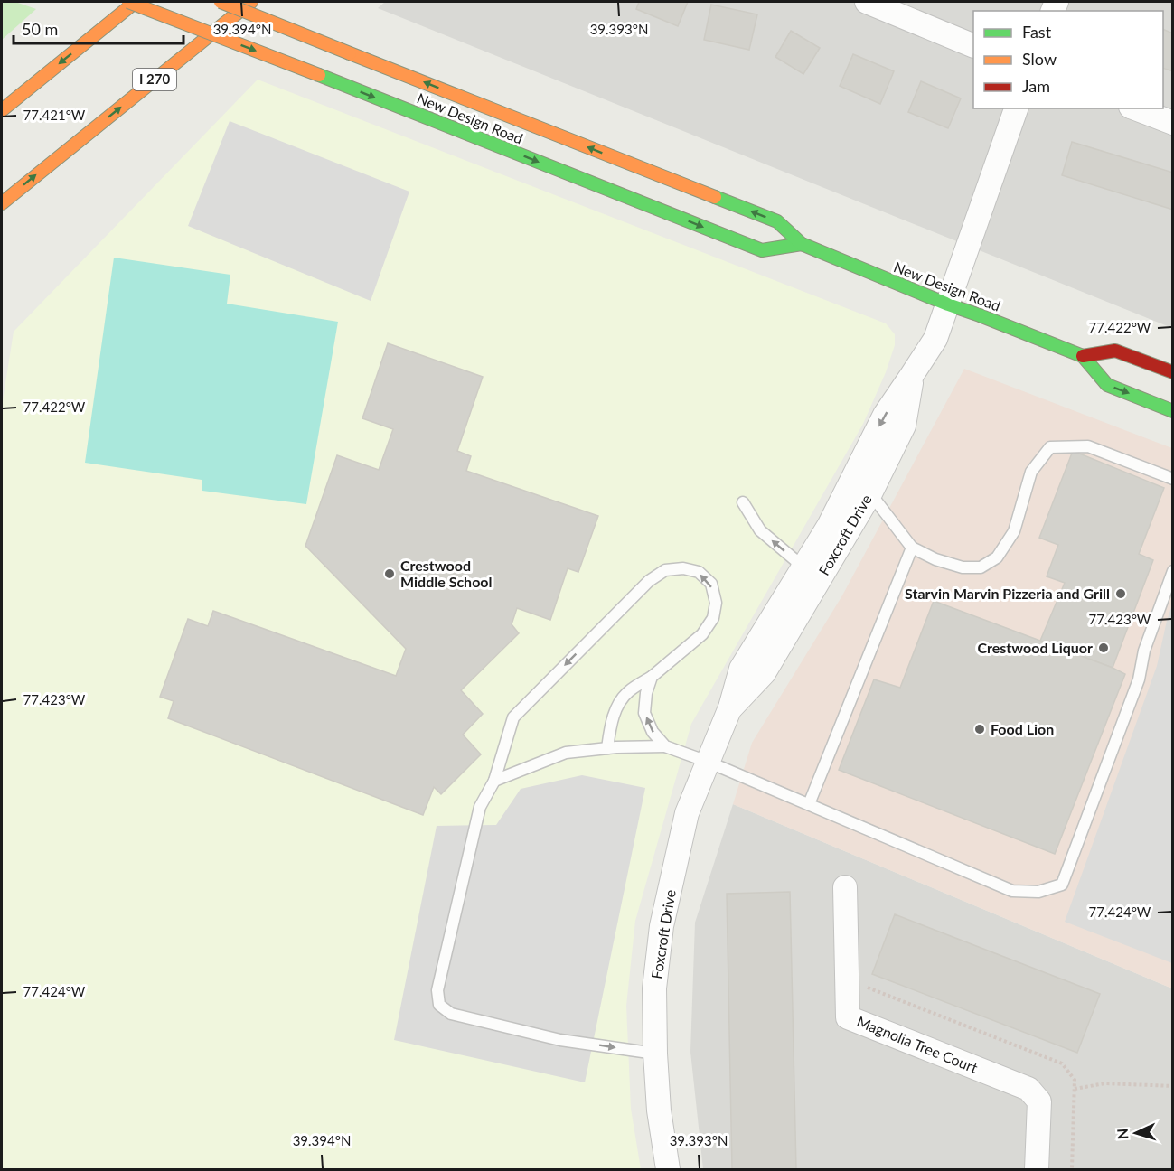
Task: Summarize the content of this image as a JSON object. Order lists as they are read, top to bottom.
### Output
{
  "streets": {
    "main road": ["I 270", "New Design Road"],
    "street": ["Foxcroft Drive", "Magnolia Tree Court"]
  },
  "crossings": [
    ["New Design Road", "Foxcroft Drive"]
  ],
  "places": [
    "Crestwood Middle School",
    "Starvin Marvin Pizzeria and Grill",
    "Crestwood Liquor",
    "Food Lion"
  ],
  "legend": ["Fast", "Slow", "Jam"],
  "scale_bar": "50 m",
  "north": "left",
  "coordinates": [
    "39.394°N",
    "39.393°N",
    "77.421°W",
    "77.422°W",
    "77.423°W",
    "77.424°W"
  ]
}
